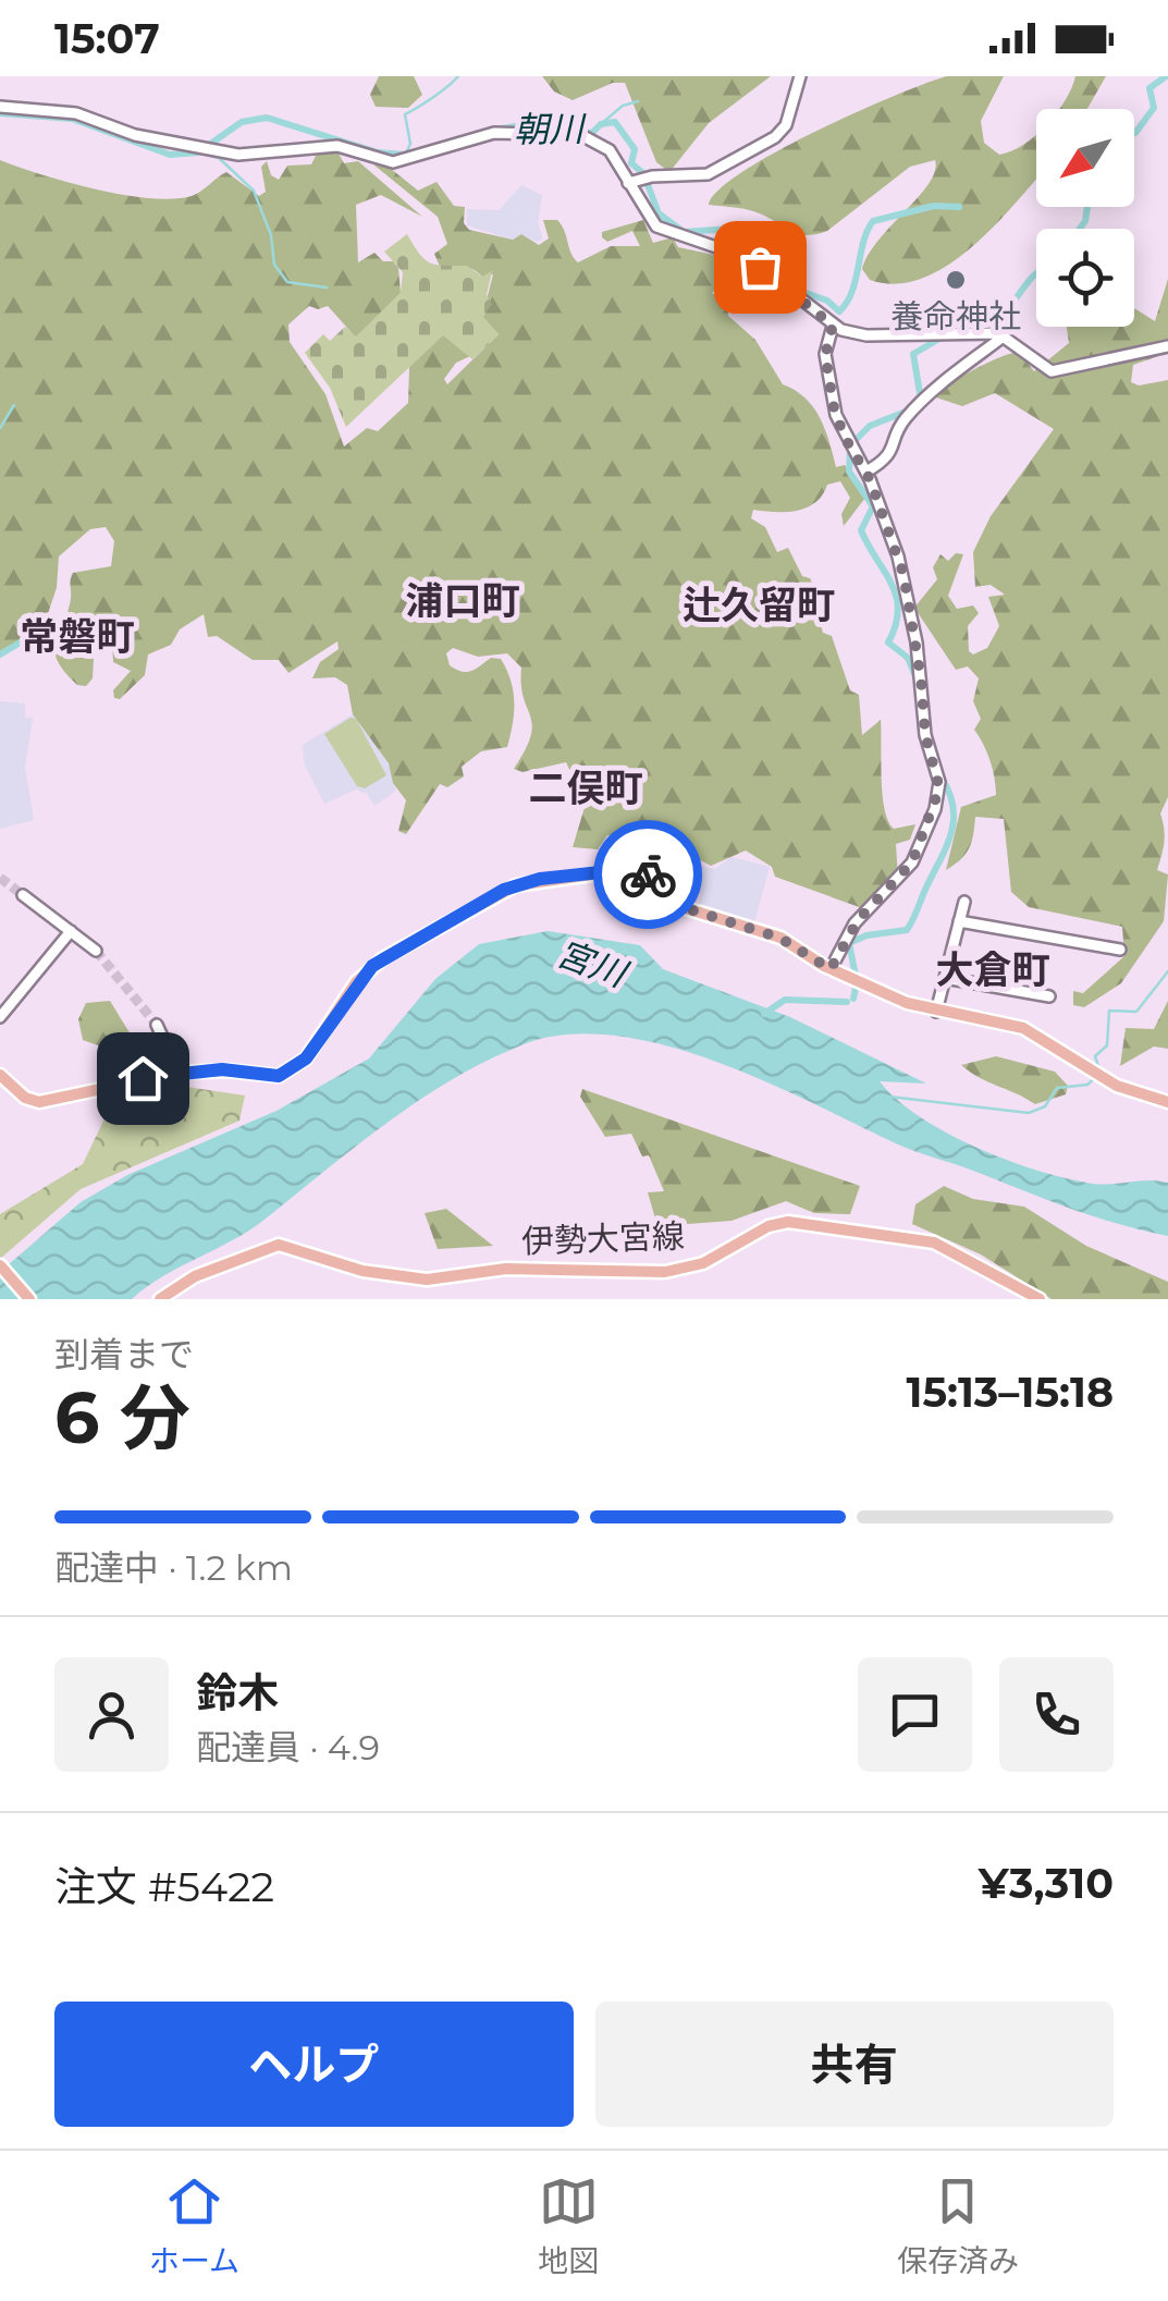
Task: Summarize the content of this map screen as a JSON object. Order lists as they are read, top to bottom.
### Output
{
  "streets": {
    "main road": ["伊勢大宮線"]
  },
  "districts": [
    "浦口町",
    "辻久留町",
    "常磐町",
    "二俣町",
    "大倉町"
  ],
  "water": ["朝川", "宮川"],
  "places": ["養命神社"],
  "north": "bottom left",
  "page": {
    "status": "15:07",
    "heading": ["6 分", "到着まで", "15:13–15:18"],
    "panel": [
      "鈴木",
      "配達員 · 4.9",
      "注文 #5422",
      "¥3,310"
    ],
    "bar": "配達中 · 1.2 km",
    "buttons": ["ヘルプ", "共有"],
    "tabs": ["ホーム", "地図", "保存済み"]
  }
}
